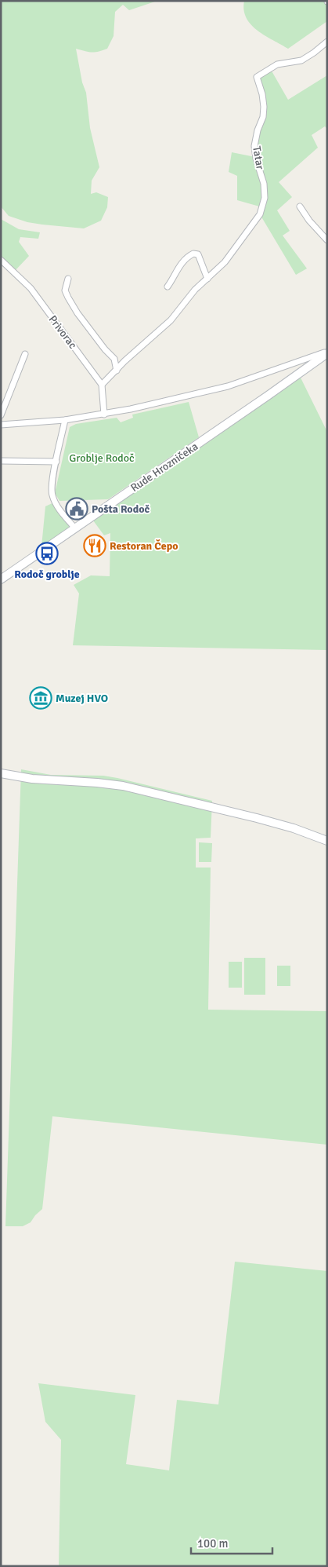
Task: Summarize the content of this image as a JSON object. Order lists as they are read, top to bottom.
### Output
{
  "streets": {
    "street": ["Tatar", "Privorac", "Rude Hrozničeka"]
  },
  "crossings": [
    ["Tatar", "Privorac"]
  ],
  "parks": ["Groblje Rodoč"],
  "places": {
    "public building": ["Pošta Rodoč"],
    "restaurant": ["Restoran Čepo"],
    "bus stop": ["Rodoč groblje"],
    "museum": ["Muzej HVO"]
  },
  "scale_bar": "100 m"
}
